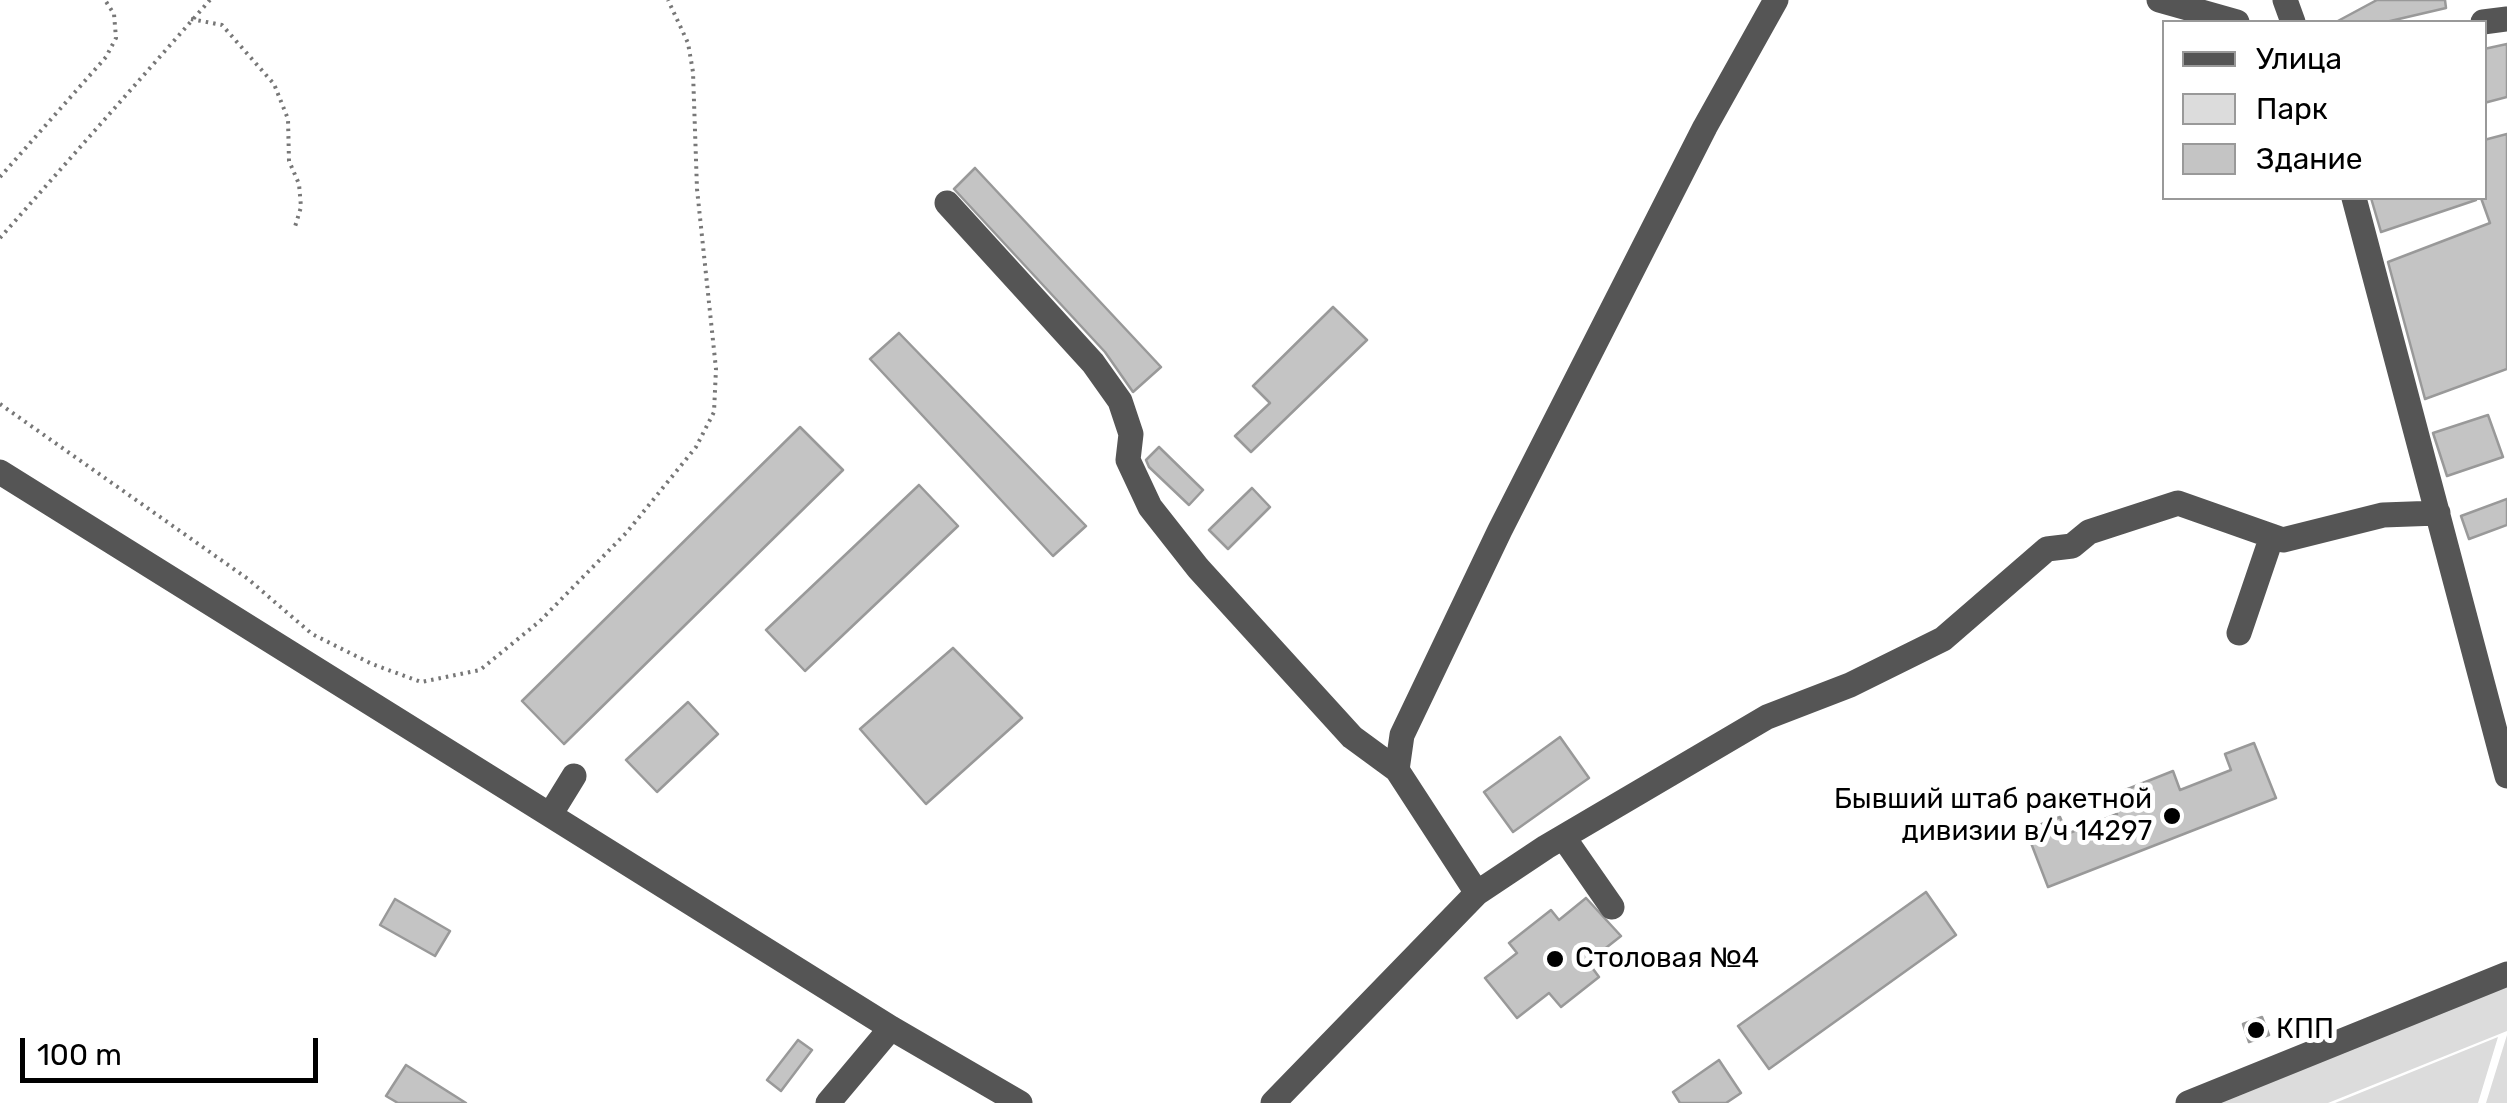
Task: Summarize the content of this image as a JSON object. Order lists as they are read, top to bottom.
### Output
{
  "places": ["Бывший штаб ракетной дивизии в/ч 14297", "Столовая №4", "КПП"],
  "legend": ["Улица", "Парк", "Здание"],
  "scale_bar": "100 m"
}
